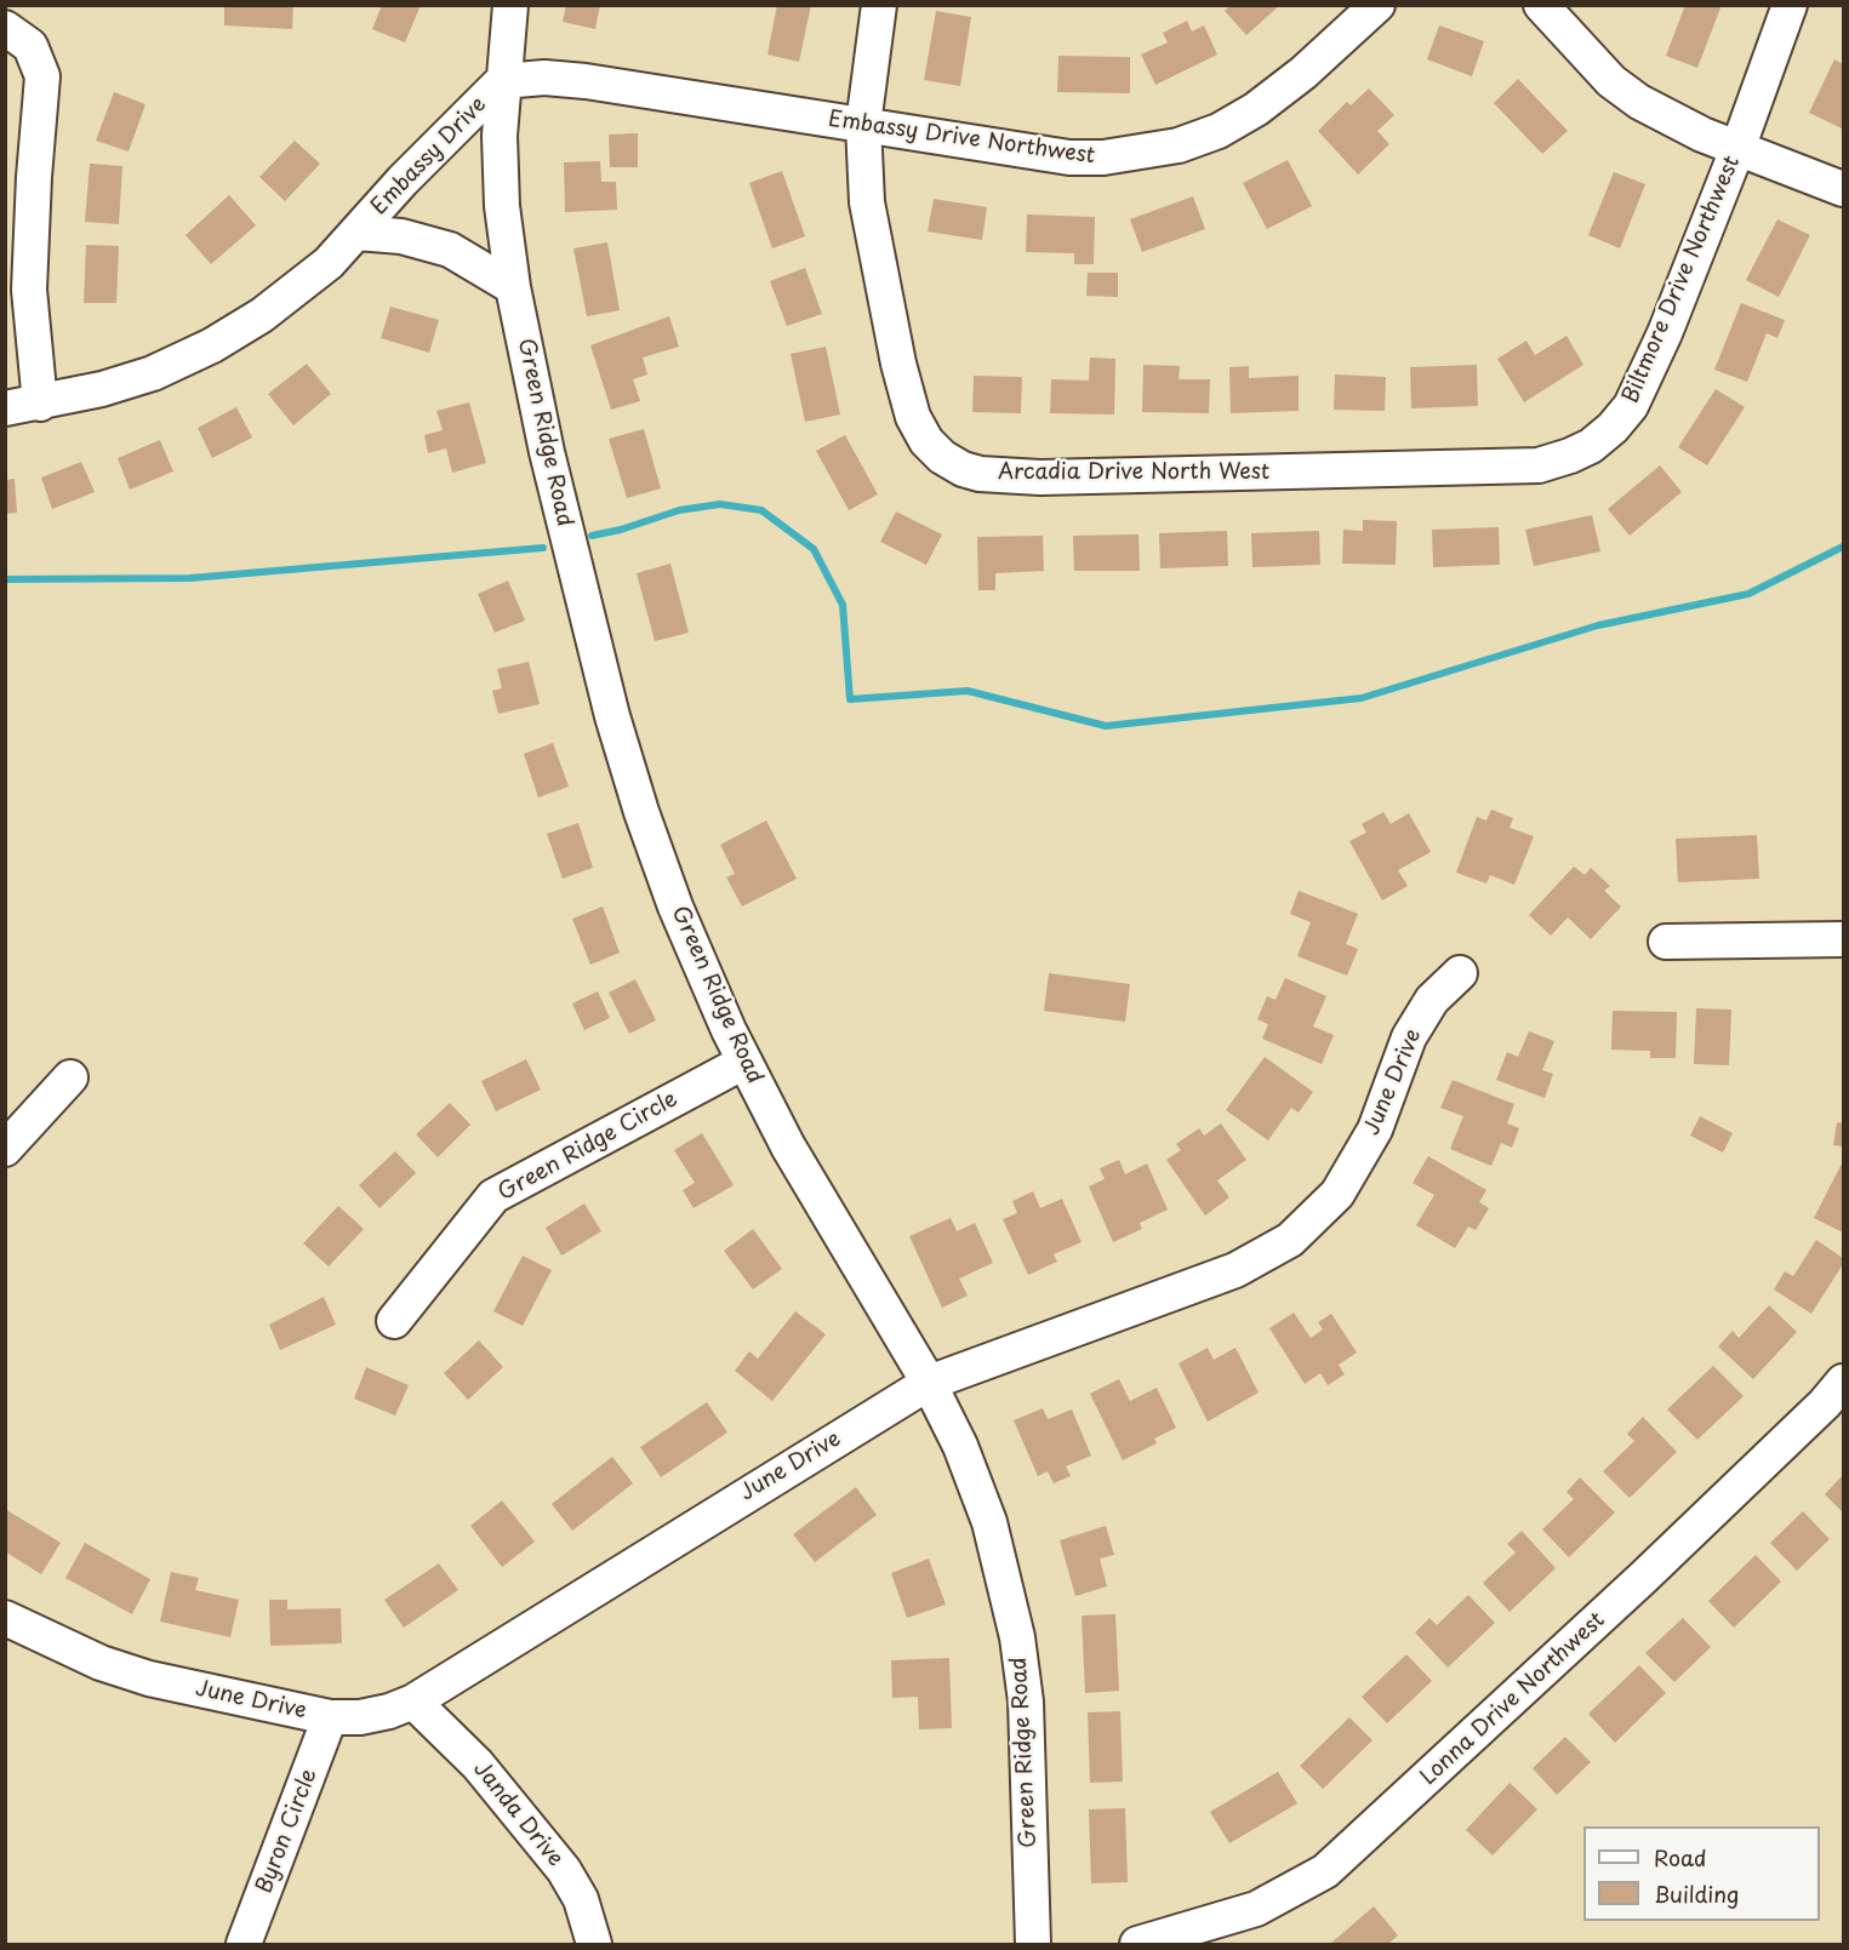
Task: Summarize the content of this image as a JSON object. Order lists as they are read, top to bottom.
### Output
{
  "streets": {
    "street": [
      "Embassy Drive Northwest",
      "Embassy Drive",
      "Biltmore Drive Northwest",
      "Green Ridge Road",
      "Arcadia Drive North West",
      "June Drive",
      "Green Ridge Circle",
      "Lonna Drive Northwest",
      "Janda Drive",
      "Byron Circle"
    ]
  },
  "crossings": [
    ["Embassy Drive Northwest", "Embassy Drive"],
    ["Embassy Drive Northwest", "Green Ridge Road"],
    ["Embassy Drive Northwest", "Arcadia Drive North West"],
    ["Embassy Drive", "Green Ridge Road"],
    ["Biltmore Drive Northwest", "Arcadia Drive North West"],
    ["Green Ridge Road", "June Drive"],
    ["Green Ridge Road", "Green Ridge Circle"],
    ["June Drive", "Janda Drive"],
    ["June Drive", "Byron Circle"]
  ],
  "legend": ["Road", "Building"]
}
